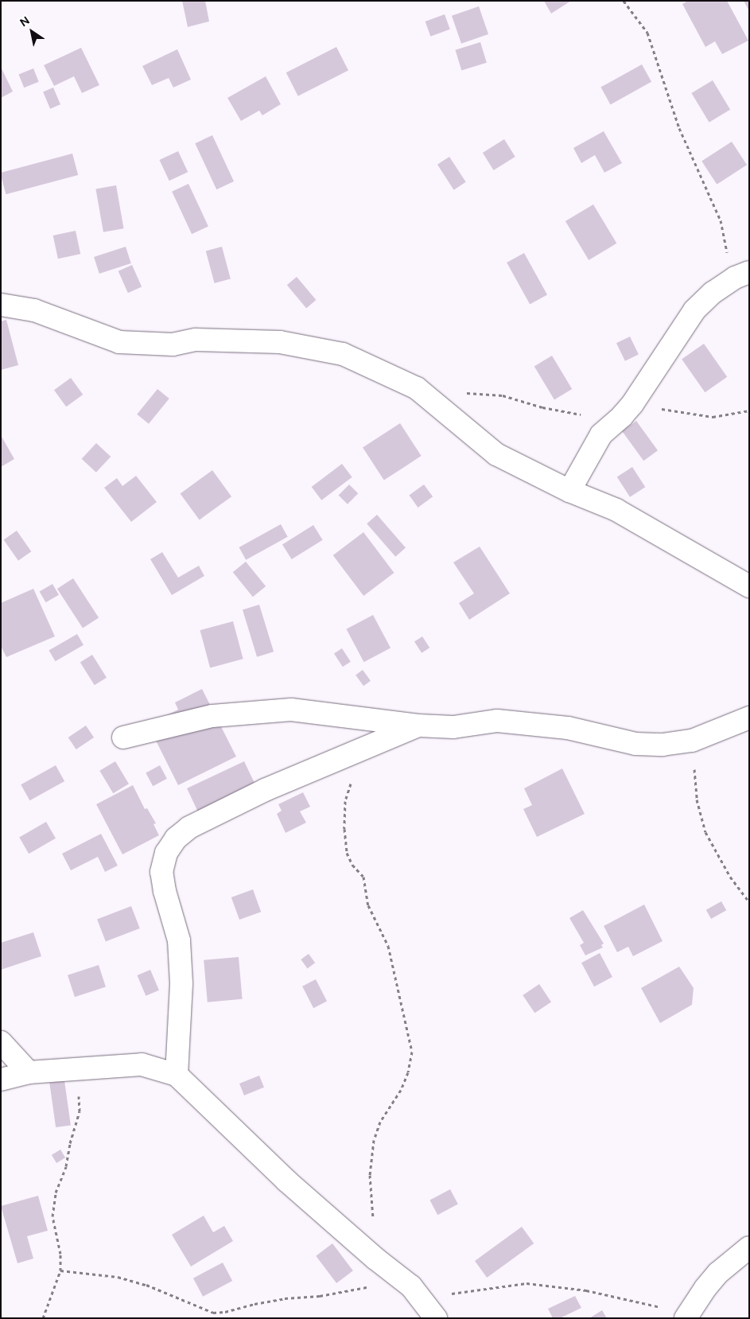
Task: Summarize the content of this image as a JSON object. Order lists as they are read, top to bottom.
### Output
{
  "north": "top left"
}
